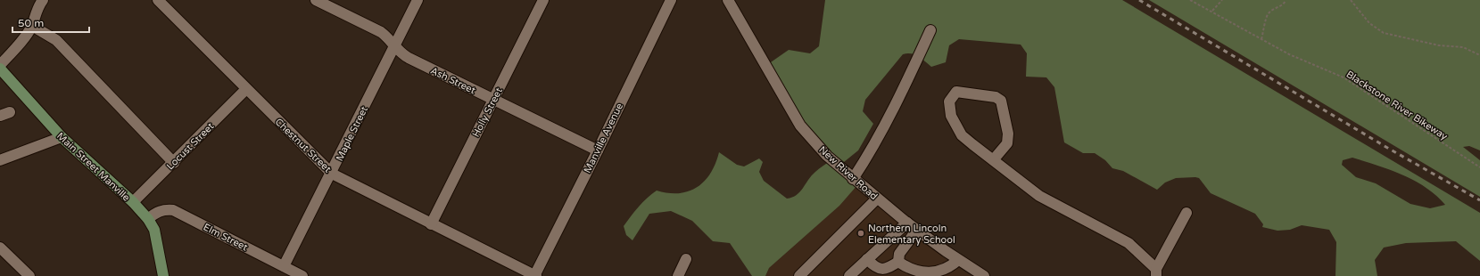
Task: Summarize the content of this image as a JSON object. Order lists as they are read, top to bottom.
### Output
{
  "streets": {
    "main road": ["Main Street Manville"],
    "street": [
      "Ash Street",
      "Holly Street",
      "Maple Street",
      "Manville Avenue",
      "Chestnut Street",
      "Locust Street",
      "New River Road",
      "Elm Street"
    ],
    "path": ["Blackstone River Bikeway"]
  },
  "crossings": [
    ["Ash Street", "Holly Street"],
    ["Ash Street", "Maple Street"],
    ["Ash Street", "Manville Avenue"],
    ["Holly Street", "Chestnut Street"],
    ["Maple Street", "Chestnut Street"],
    ["Maple Street", "Elm Street"],
    ["Manville Avenue", "Chestnut Street"],
    ["Chestnut Street", "Locust Street"],
    ["Locust Street", "Main Street Manville"],
    ["Main Street Manville", "Elm Street"]
  ],
  "places": ["Northern Lincoln Elementary School"],
  "scale_bar": "50 m"
}
